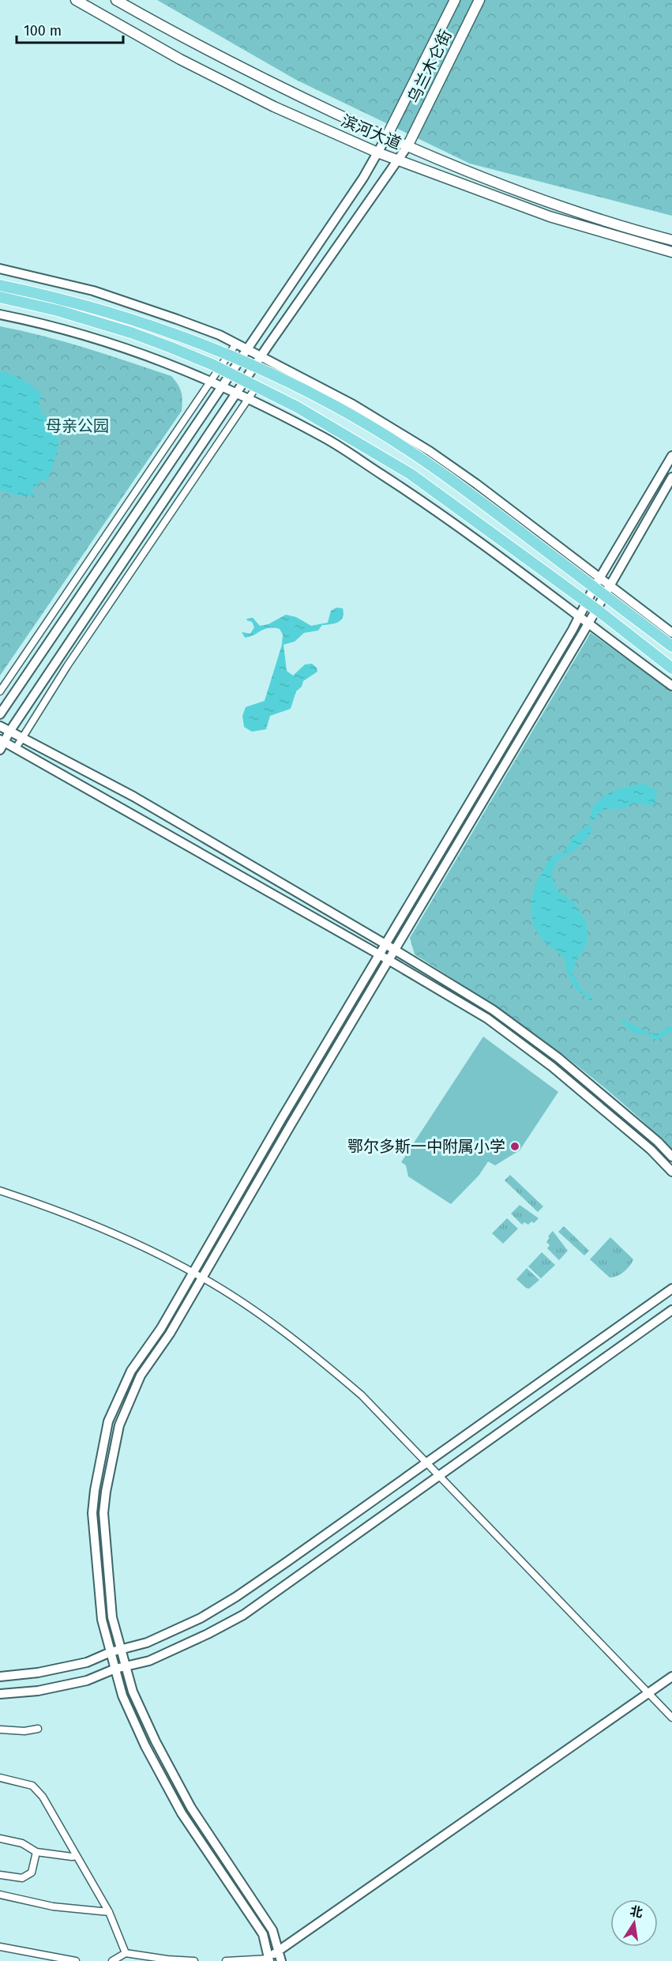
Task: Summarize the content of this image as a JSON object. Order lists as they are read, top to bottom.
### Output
{
  "streets": {
    "main road": ["乌兰木仑街", "滨河大道"]
  },
  "crossings": [
    ["乌兰木仑街", "滨河大道"]
  ],
  "parks": ["母亲公园"],
  "places": ["鄂尔多斯一中附属小学"],
  "scale_bar": "100 m",
  "north": "top"
}
